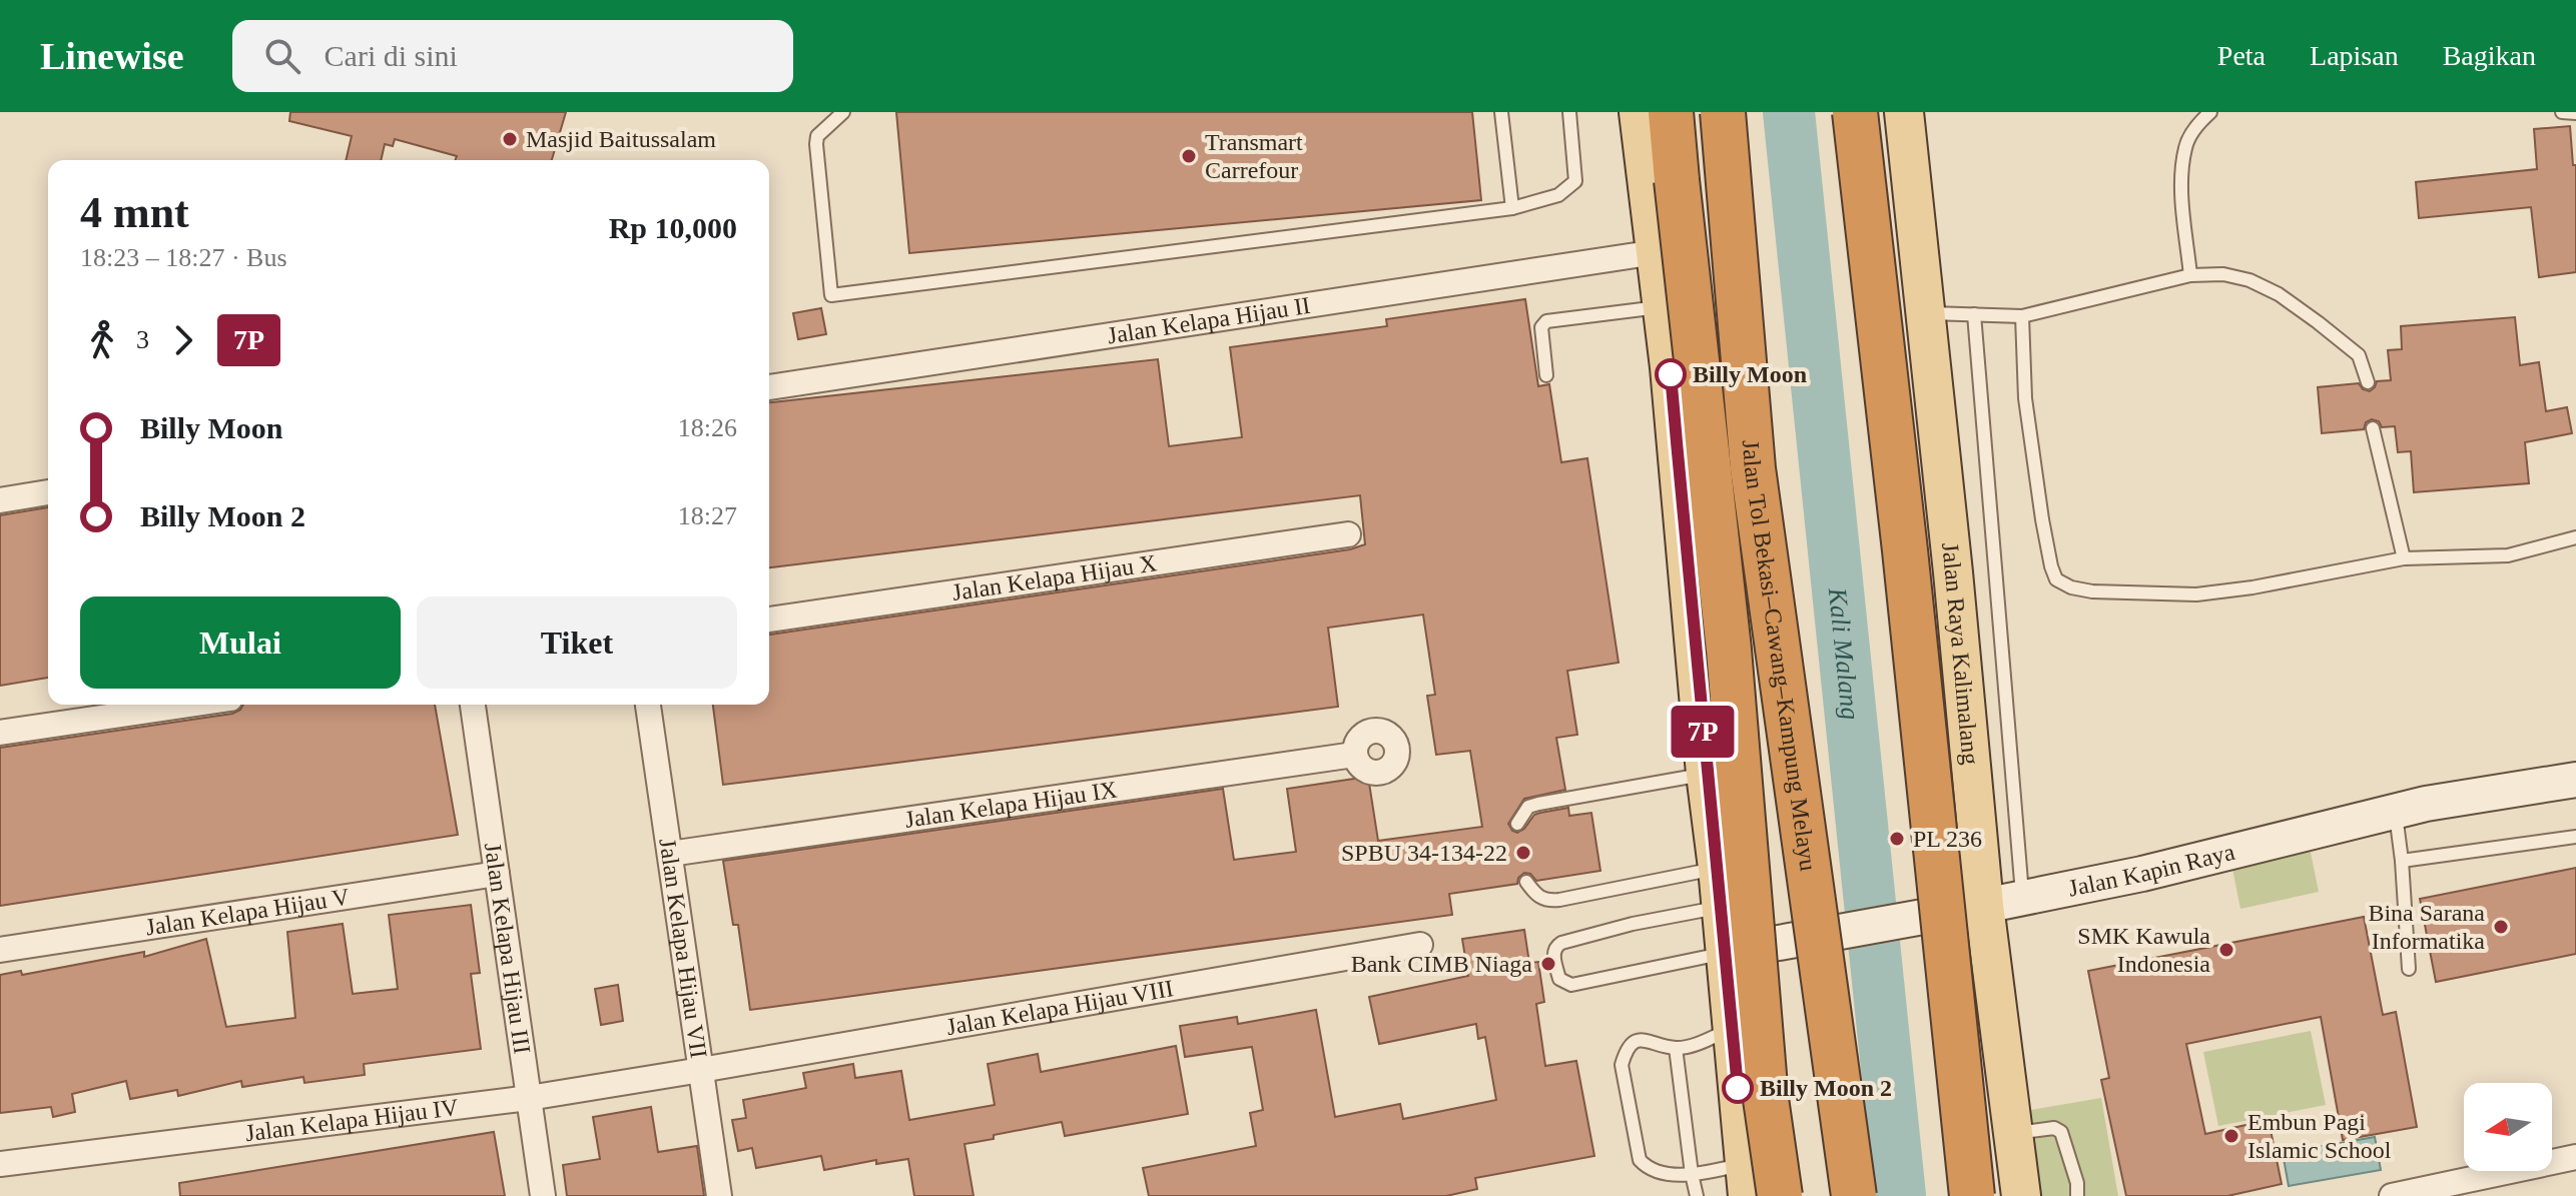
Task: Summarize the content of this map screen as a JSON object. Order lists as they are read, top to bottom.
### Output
{
  "streets": {
    "highway": ["Jalan Tol Bekasi–Cawang–Kampung Melayu"],
    "main road": ["Jalan Raya Kalimalang"],
    "street": [
      "Jalan Kelapa Hijau II",
      "Jalan Kelapa Hijau X",
      "Jalan Kelapa Hijau IX",
      "Jalan Kapin Raya",
      "Jalan Kelapa Hijau V",
      "Jalan Kelapa Hijau III",
      "Jalan Kelapa Hijau VII",
      "Jalan Kelapa Hijau VIII",
      "Jalan Kelapa Hijau IV"
    ]
  },
  "crossings": [
    ["Jalan Raya Kalimalang", "Jalan Kapin Raya"],
    ["Jalan Kelapa Hijau IX", "Jalan Kelapa Hijau VII"],
    ["Jalan Kelapa Hijau V", "Jalan Kelapa Hijau III"],
    ["Jalan Kelapa Hijau III", "Jalan Kelapa Hijau IV"],
    ["Jalan Kelapa Hijau VII", "Jalan Kelapa Hijau VIII"],
    ["Jalan Kelapa Hijau VII", "Jalan Kelapa Hijau IV"],
    ["Jalan Kelapa Hijau VIII", "Jalan Kelapa Hijau IV"]
  ],
  "water": ["Kali Malang"],
  "places": [
    "Masjid Baitussalam",
    "Transmart Carrefour",
    "Billy Moon",
    "PL 236",
    "SPBU 34-134-22",
    "Bina Sarana Informatika",
    "SMK Kawula Indonesia",
    "Bank CIMB Niaga",
    "Billy Moon 2",
    "Embun Pagi Islamic School"
  ],
  "lines": ["bus line 7P"],
  "north": "left",
  "page": {
    "header": "Linewise",
    "search": "Cari di sini",
    "nav": ["Peta", "Lapisan", "Bagikan"],
    "on_map": "7P",
    "heading": ["4 mnt", "18:23 – 18:27 · Bus", "Rp 10,000"],
    "legs": ["3", "7P"],
    "list": [
      {
        "name": "Billy Moon",
        "value": "18:26"
      },
      {
        "name": "Billy Moon 2",
        "value": "18:27"
      }
    ],
    "buttons": ["Mulai", "Tiket"]
  }
}
